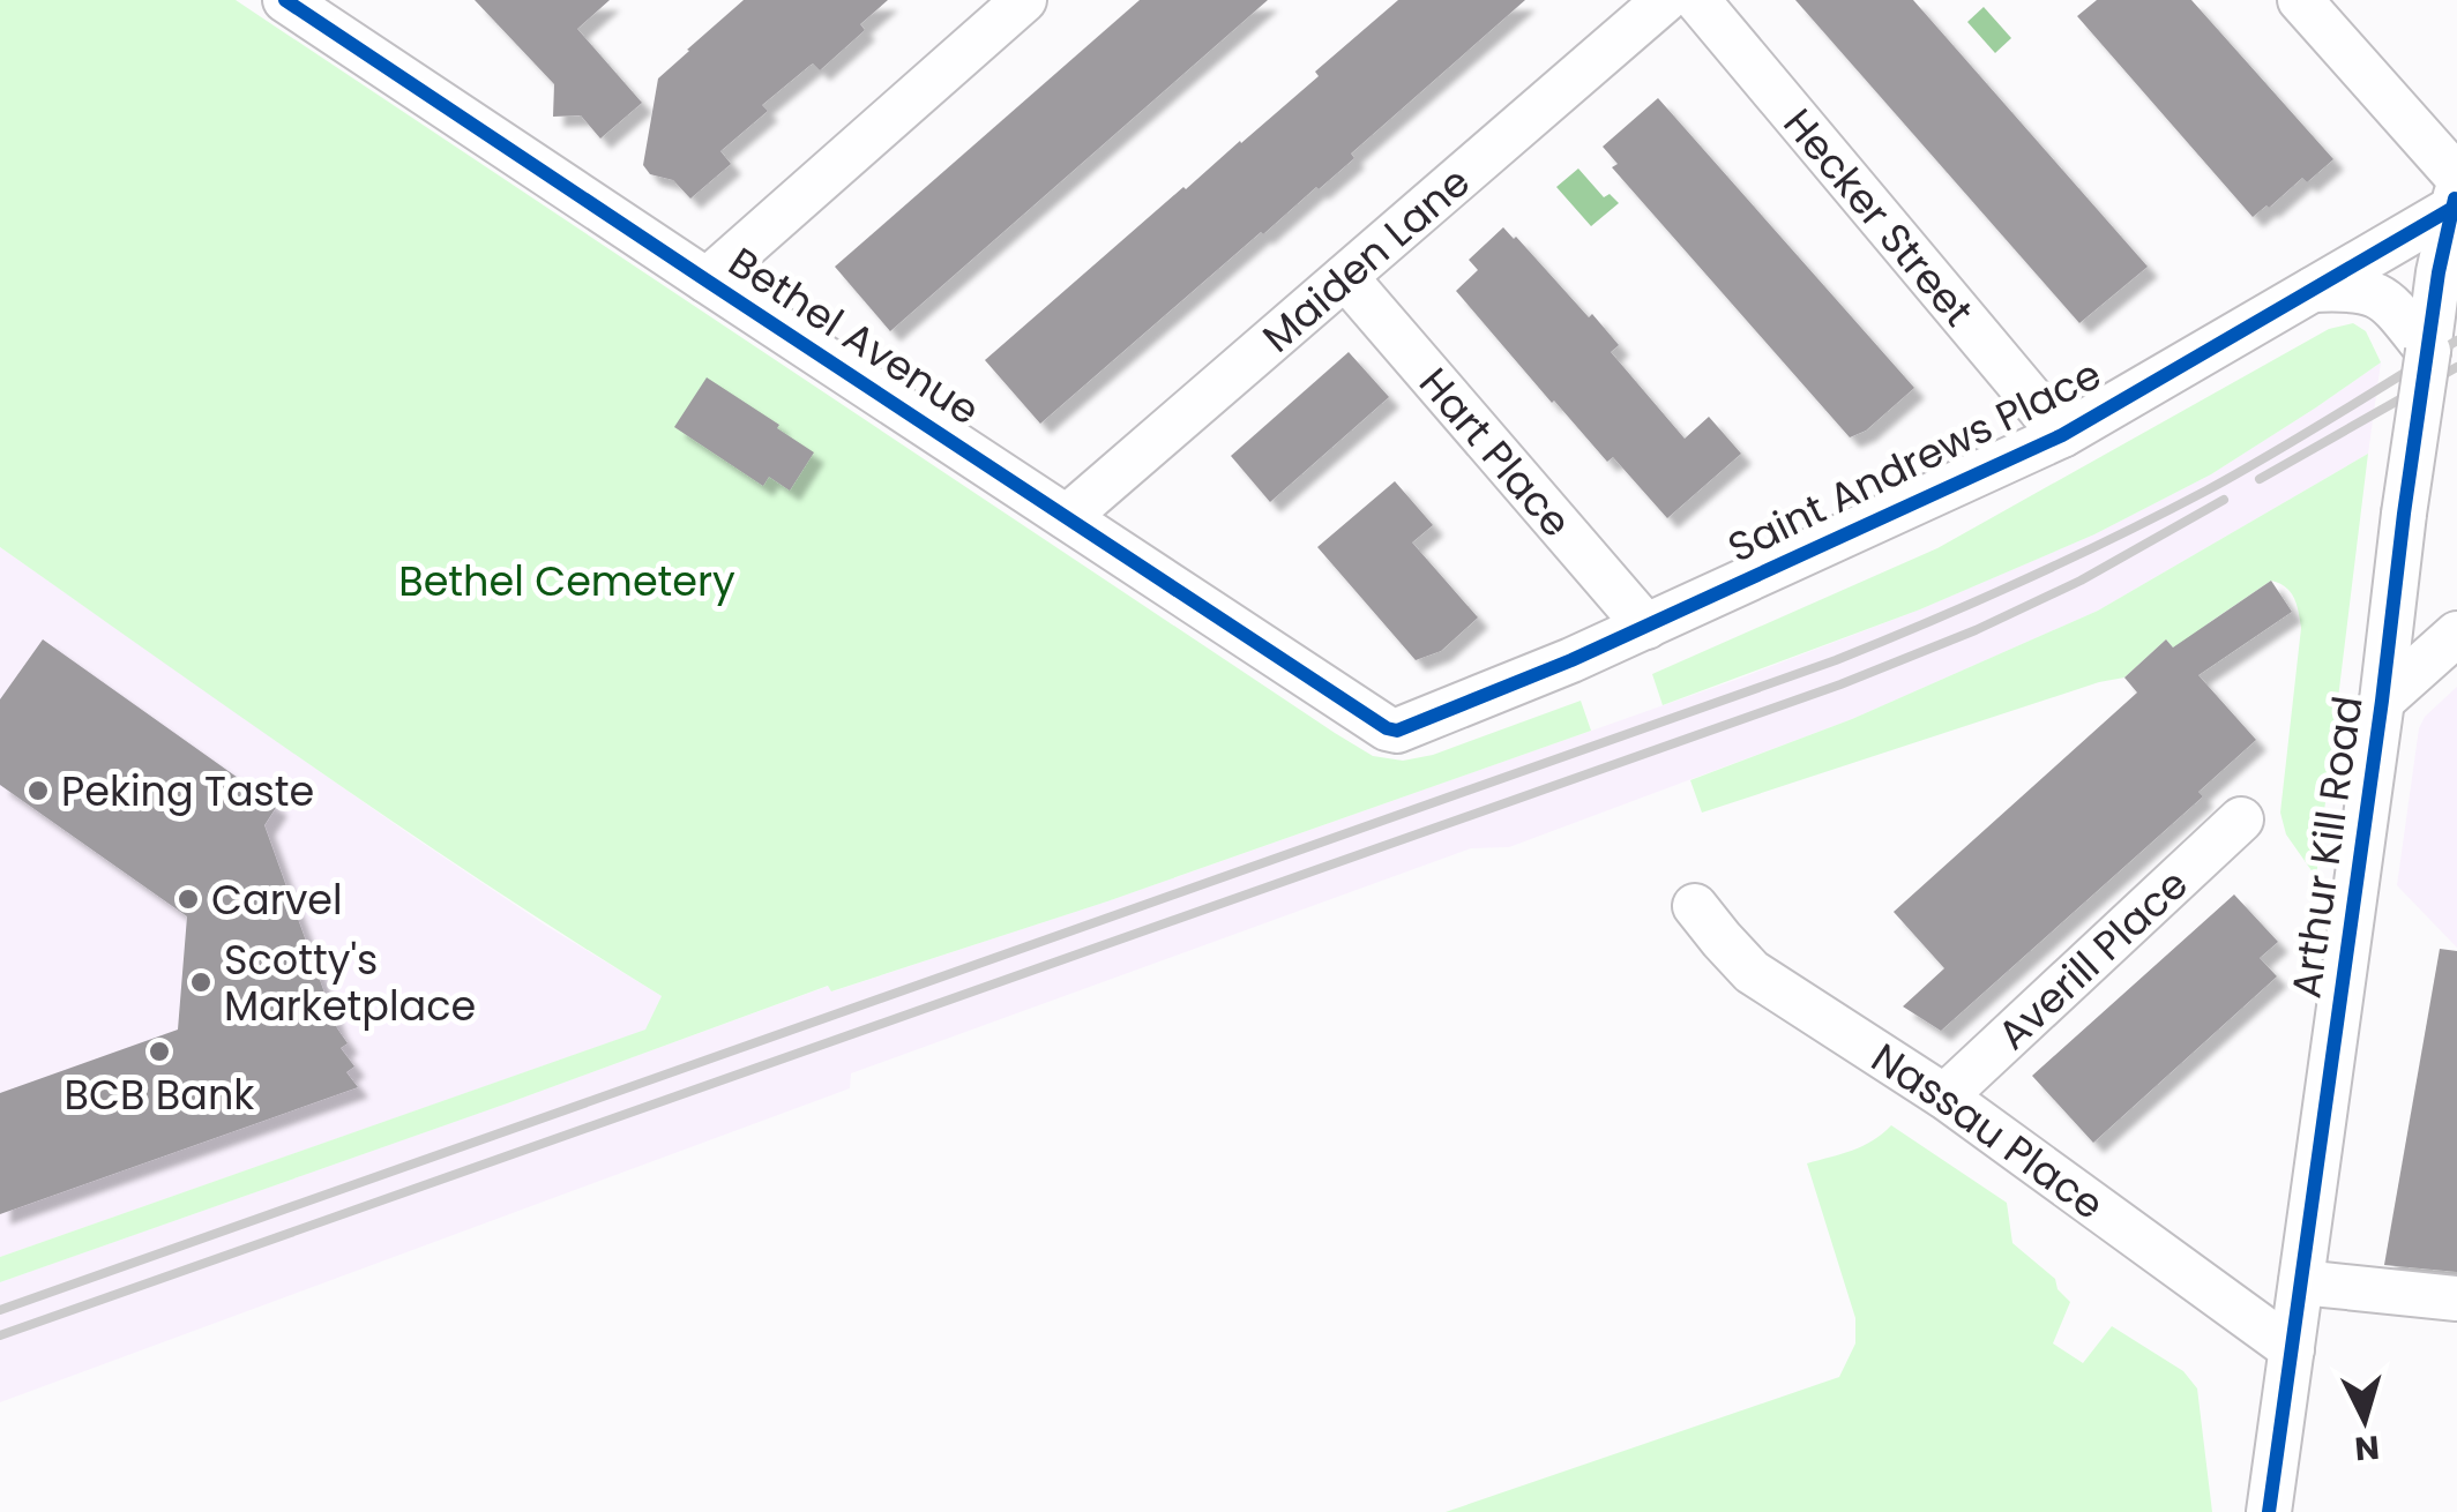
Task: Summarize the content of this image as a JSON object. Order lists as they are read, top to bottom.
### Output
{
  "streets": {
    "street": [
      "Hecker Street",
      "Maiden Lane",
      "Bethel Avenue",
      "Hart Place",
      "Saint Andrews Place",
      "Arthur Kill Road",
      "Averill Place",
      "Nassau Place"
    ]
  },
  "crossings": [
    ["Hecker Street", "Saint Andrews Place"],
    ["Maiden Lane", "Bethel Avenue"],
    ["Maiden Lane", "Hart Place"],
    ["Bethel Avenue", "Saint Andrews Place"],
    ["Hart Place", "Saint Andrews Place"],
    ["Saint Andrews Place", "Arthur Kill Road"],
    ["Arthur Kill Road", "Nassau Place"],
    ["Averill Place", "Nassau Place"]
  ],
  "parks": ["Bethel Cemetery"],
  "places": [
    "Peking Taste",
    "Carvel",
    "Scotty's Marketplace",
    "BCB Bank"
  ],
  "north": "bottom"
}
